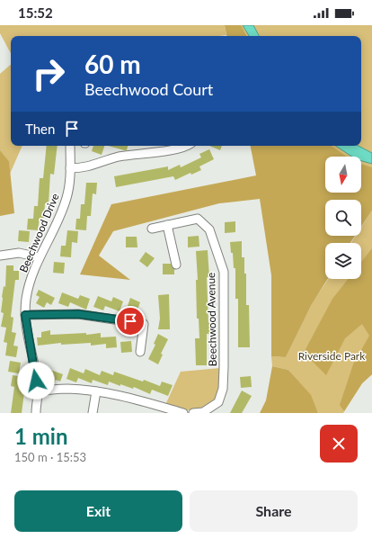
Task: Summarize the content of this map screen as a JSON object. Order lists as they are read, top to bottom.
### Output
{
  "streets": {
    "street": ["Beechwood Drive", "Beechwood Avenue"]
  },
  "parks": ["Riverside Park"],
  "north": "bottom",
  "page": {
    "status": "15:52",
    "turn": ["60 m", "Beechwood Court"],
    "then": "Then",
    "heading": ["1 min", "150 m · 15:53"],
    "buttons": ["Exit", "Share"]
  }
}
